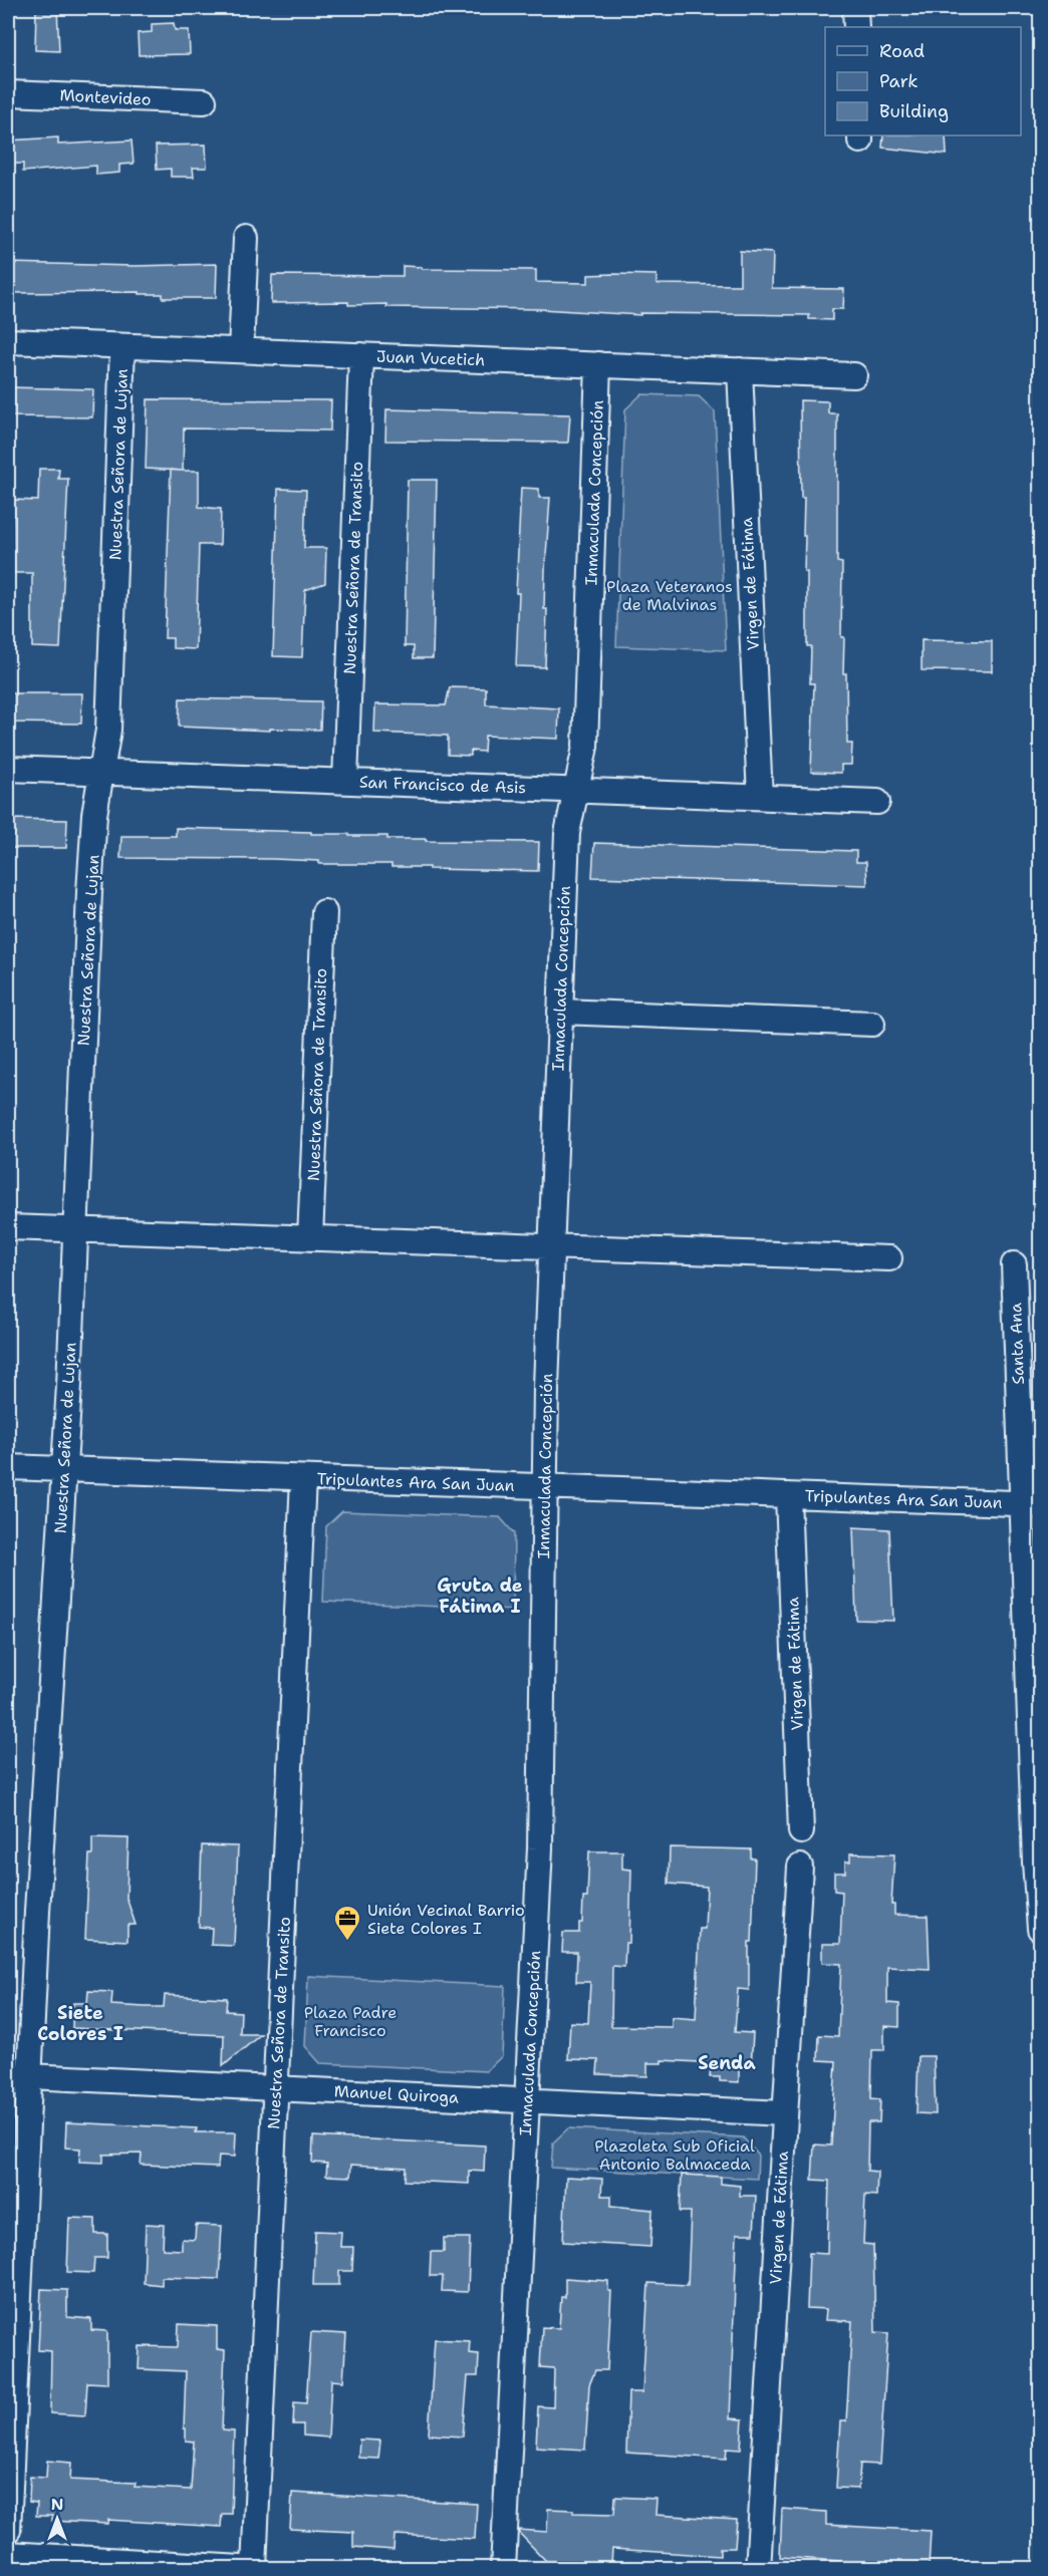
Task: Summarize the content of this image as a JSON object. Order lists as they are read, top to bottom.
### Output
{
  "streets": {
    "street": [
      "Montevideo",
      "Juan Vucetich",
      "Nuestra Señora de Lujan",
      "Inmaculada Concepción",
      "Nuestra Señora de Transito",
      "Virgen de Fátima",
      "San Francisco de Asis",
      "Santa Ana",
      "Tripulantes Ara San Juan",
      "Manuel Quiroga"
    ]
  },
  "crossings": [
    ["Juan Vucetich", "Nuestra Señora de Lujan"],
    ["Juan Vucetich", "Inmaculada Concepción"],
    ["Juan Vucetich", "Nuestra Señora de Transito"],
    ["Juan Vucetich", "Virgen de Fátima"],
    ["Nuestra Señora de Lujan", "San Francisco de Asis"],
    ["Nuestra Señora de Lujan", "Tripulantes Ara San Juan"],
    ["Nuestra Señora de Lujan", "Manuel Quiroga"],
    ["Inmaculada Concepción", "San Francisco de Asis"],
    ["Inmaculada Concepción", "Tripulantes Ara San Juan"],
    ["Inmaculada Concepción", "Manuel Quiroga"],
    ["Nuestra Señora de Transito", "San Francisco de Asis"],
    ["Nuestra Señora de Transito", "Tripulantes Ara San Juan"],
    ["Nuestra Señora de Transito", "Manuel Quiroga"],
    ["Virgen de Fátima", "San Francisco de Asis"],
    ["Virgen de Fátima", "Tripulantes Ara San Juan"],
    ["Virgen de Fátima", "Manuel Quiroga"],
    ["Santa Ana", "Tripulantes Ara San Juan"]
  ],
  "districts": ["Gruta de Fátima I", "Siete Colores I", "Senda"],
  "parks": ["Plaza Veteranos de Malvinas", "Plaza Padre Francisco", "Plazoleta Sub Oficial Antonio Balmaceda"],
  "places": {
    "office": ["Unión Vecinal Barrio Siete Colores I"]
  },
  "legend": ["Road", "Park", "Building"],
  "north": "top"
}
